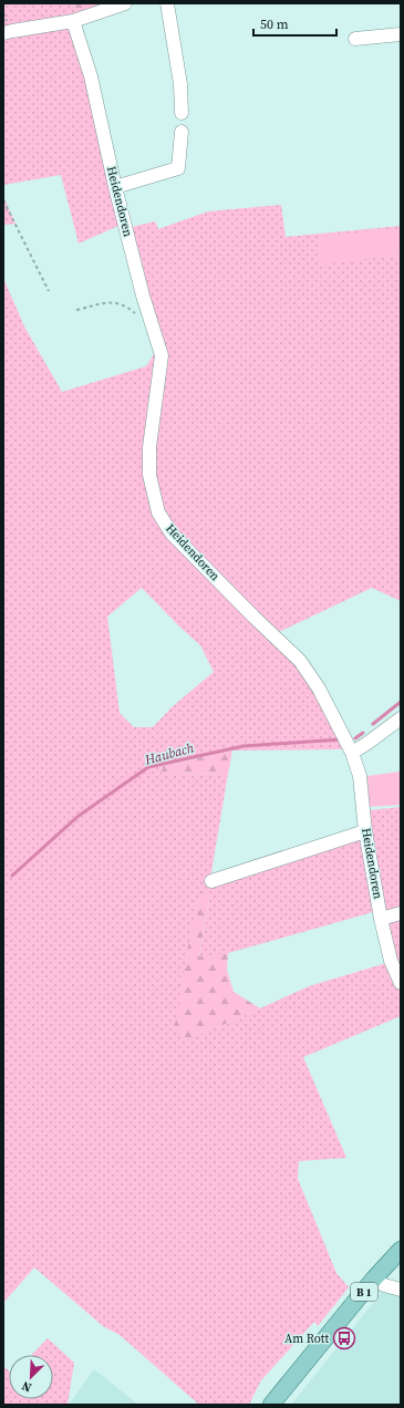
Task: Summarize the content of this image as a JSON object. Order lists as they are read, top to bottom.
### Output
{
  "streets": {
    "main road": ["B 1"],
    "street": ["Heidendoren"]
  },
  "water": ["Haubach"],
  "places": {
    "bus stop": ["Am Rott"]
  },
  "scale_bar": "50 m",
  "north": "bottom left"
}
